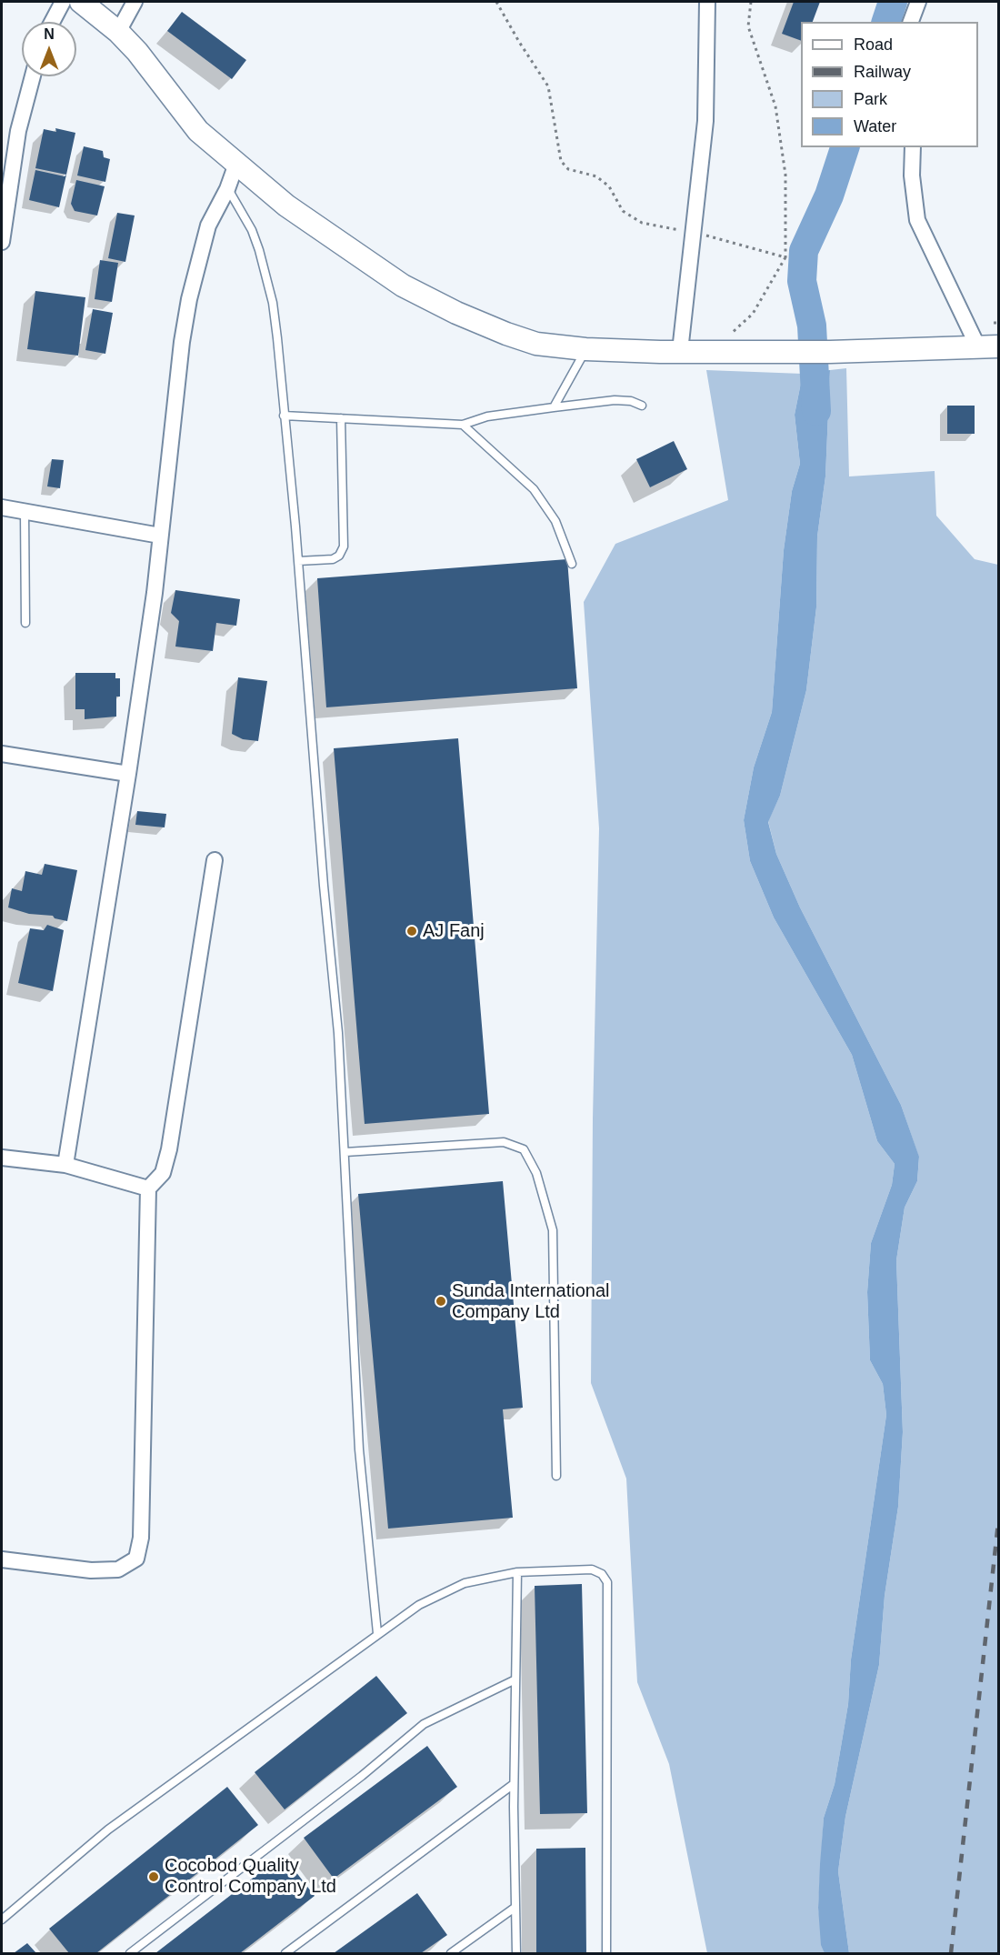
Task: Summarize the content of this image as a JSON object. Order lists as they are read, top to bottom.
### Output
{
  "places": ["AJ Fanj", "Sunda International Company Ltd", "Cocobod Quality Control Company Ltd"],
  "legend": [
    "Road",
    "Railway",
    "Park",
    "Water"
  ],
  "north": "top"
}
